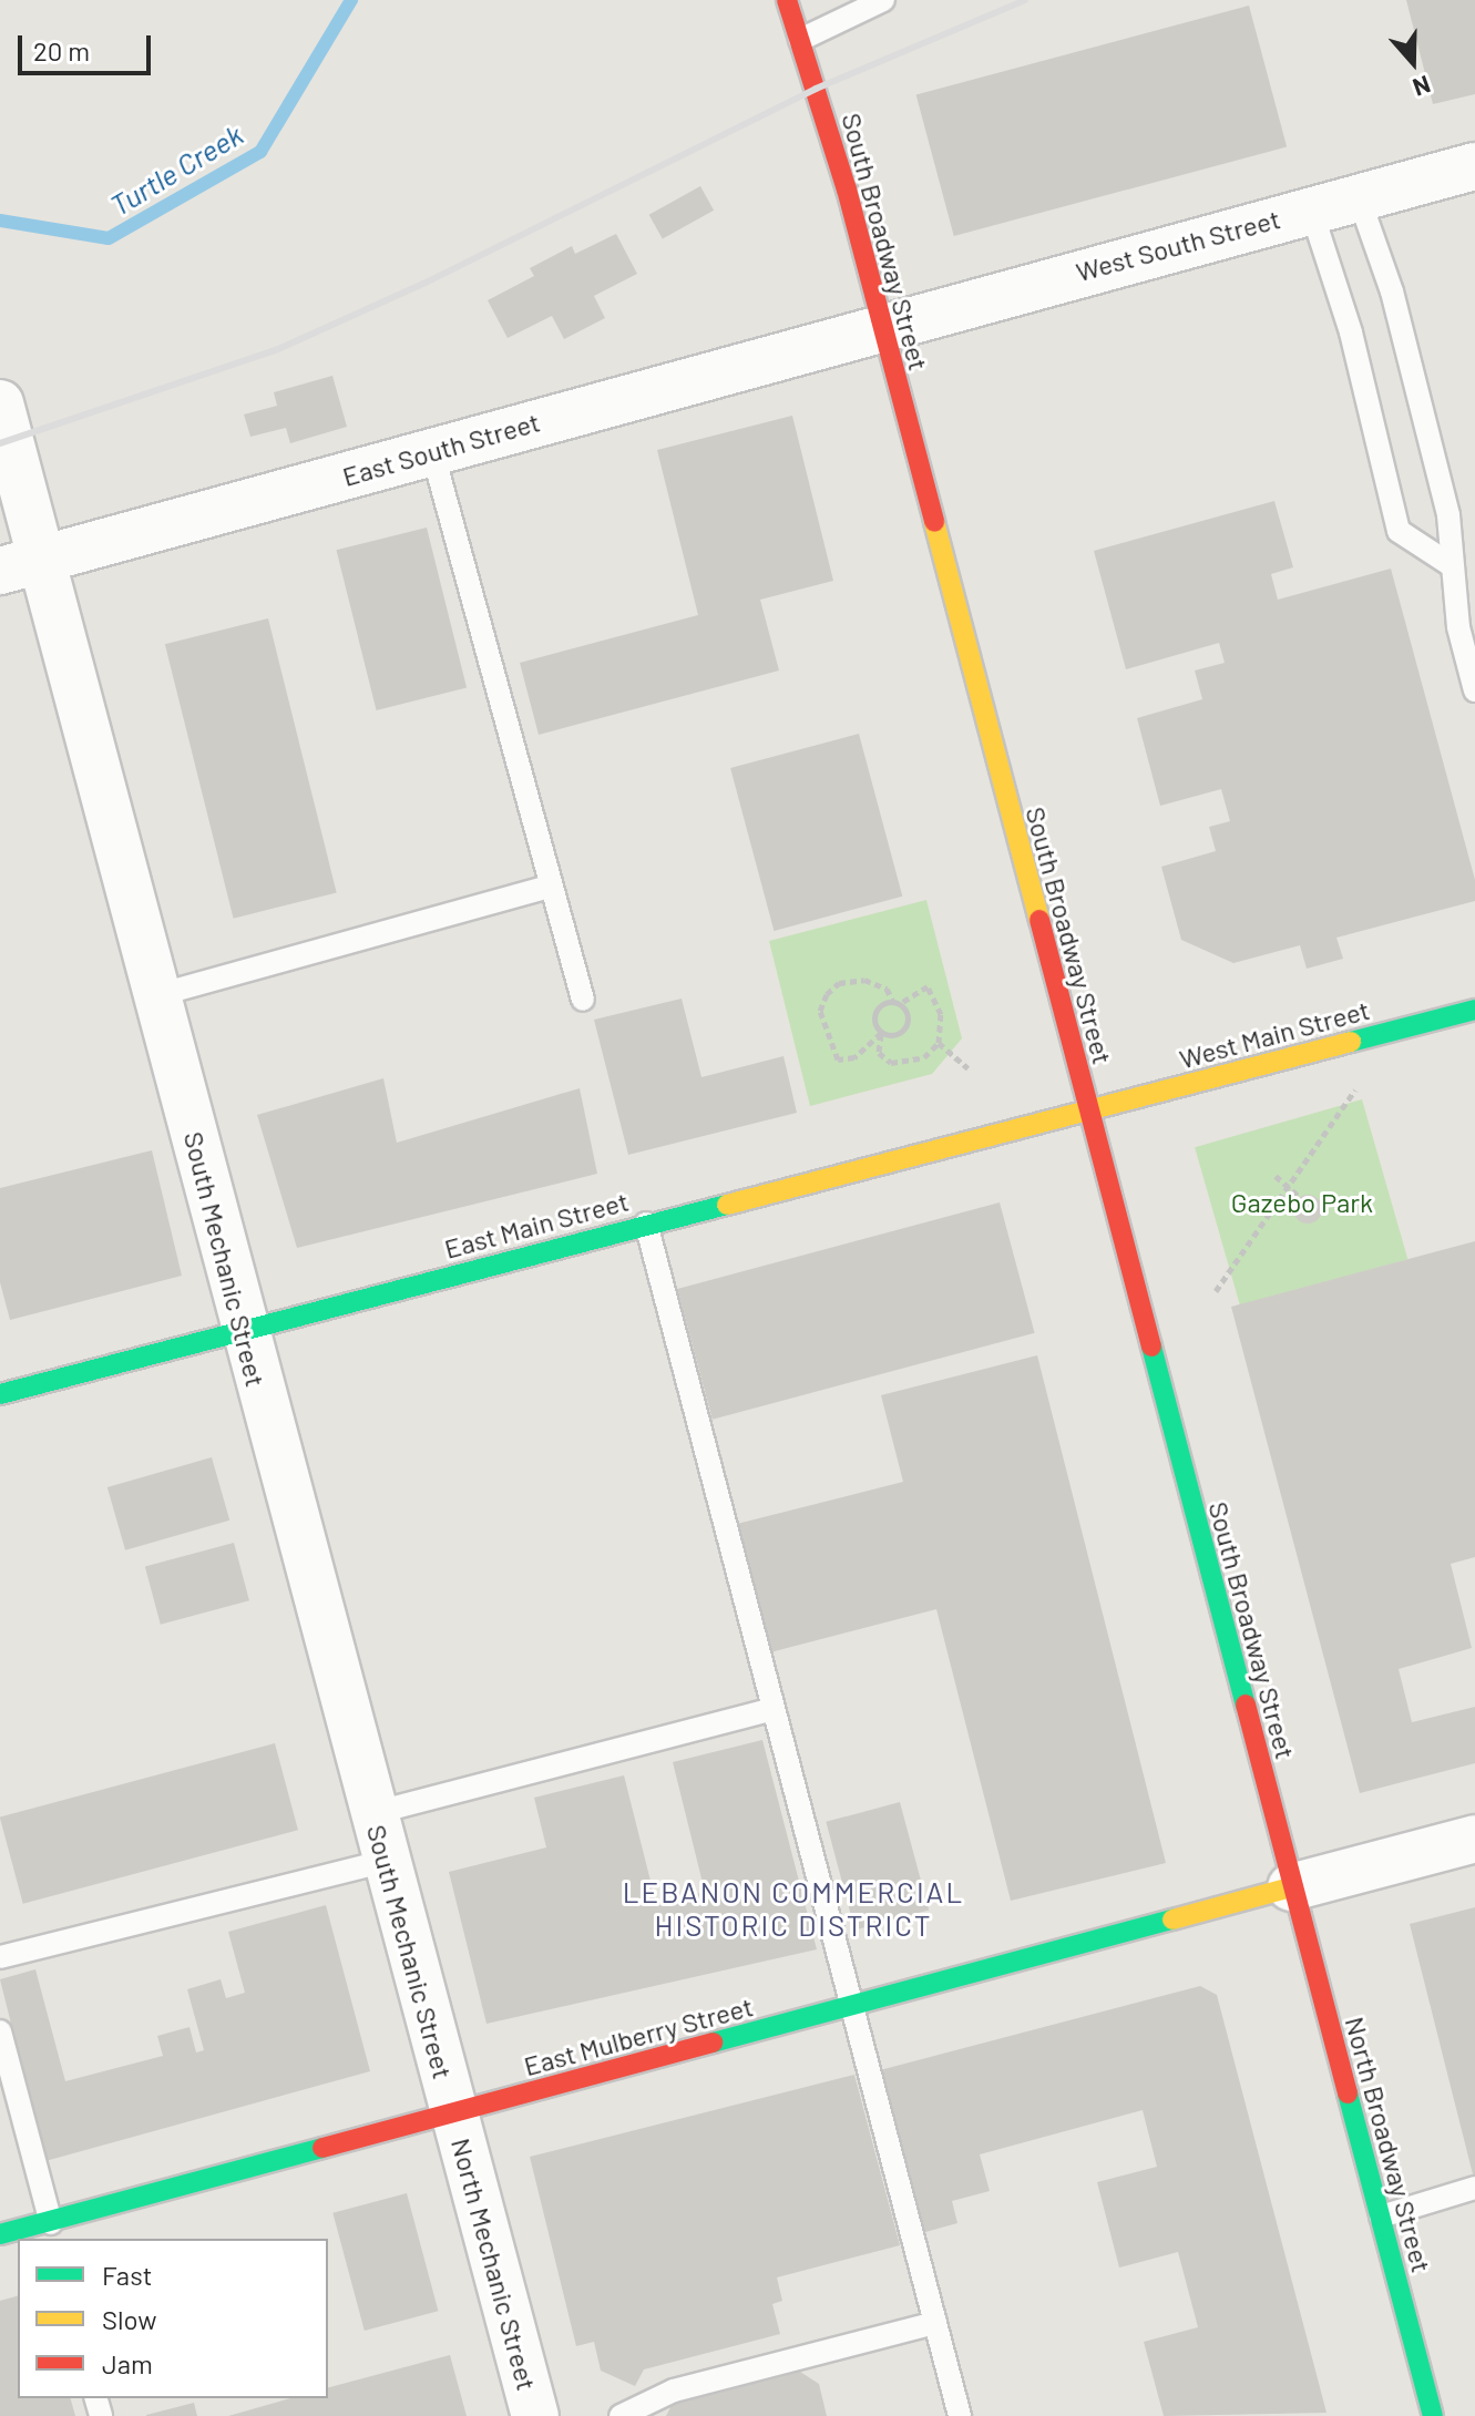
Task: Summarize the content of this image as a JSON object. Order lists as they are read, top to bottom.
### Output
{
  "streets": {
    "main road": [
      "South Broadway Street",
      "West Main Street",
      "East Main Street",
      "East Mulberry Street",
      "North Broadway Street"
    ],
    "street": [
      "West South Street",
      "East South Street",
      "South Mechanic Street",
      "North Mechanic Street"
    ]
  },
  "crossings": [
    ["South Broadway Street", "West South Street"],
    ["South Broadway Street", "East South Street"],
    ["South Broadway Street", "West Main Street"],
    ["South Broadway Street", "East Main Street"],
    ["South Broadway Street", "East Mulberry Street"],
    ["South Broadway Street", "North Broadway Street"],
    ["West South Street", "East South Street"],
    ["East South Street", "South Mechanic Street"],
    ["West Main Street", "East Main Street"],
    ["East Main Street", "South Mechanic Street"],
    ["South Mechanic Street", "East Mulberry Street"],
    ["South Mechanic Street", "North Mechanic Street"],
    ["East Mulberry Street", "North Broadway Street"],
    ["East Mulberry Street", "North Mechanic Street"]
  ],
  "districts": ["LEBANON COMMERCIAL HISTORIC DISTRICT"],
  "water": ["Turtle Creek"],
  "parks": ["Gazebo Park"],
  "legend": ["Fast", "Slow", "Jam"],
  "scale_bar": "20 m",
  "north": "bottom"
}
